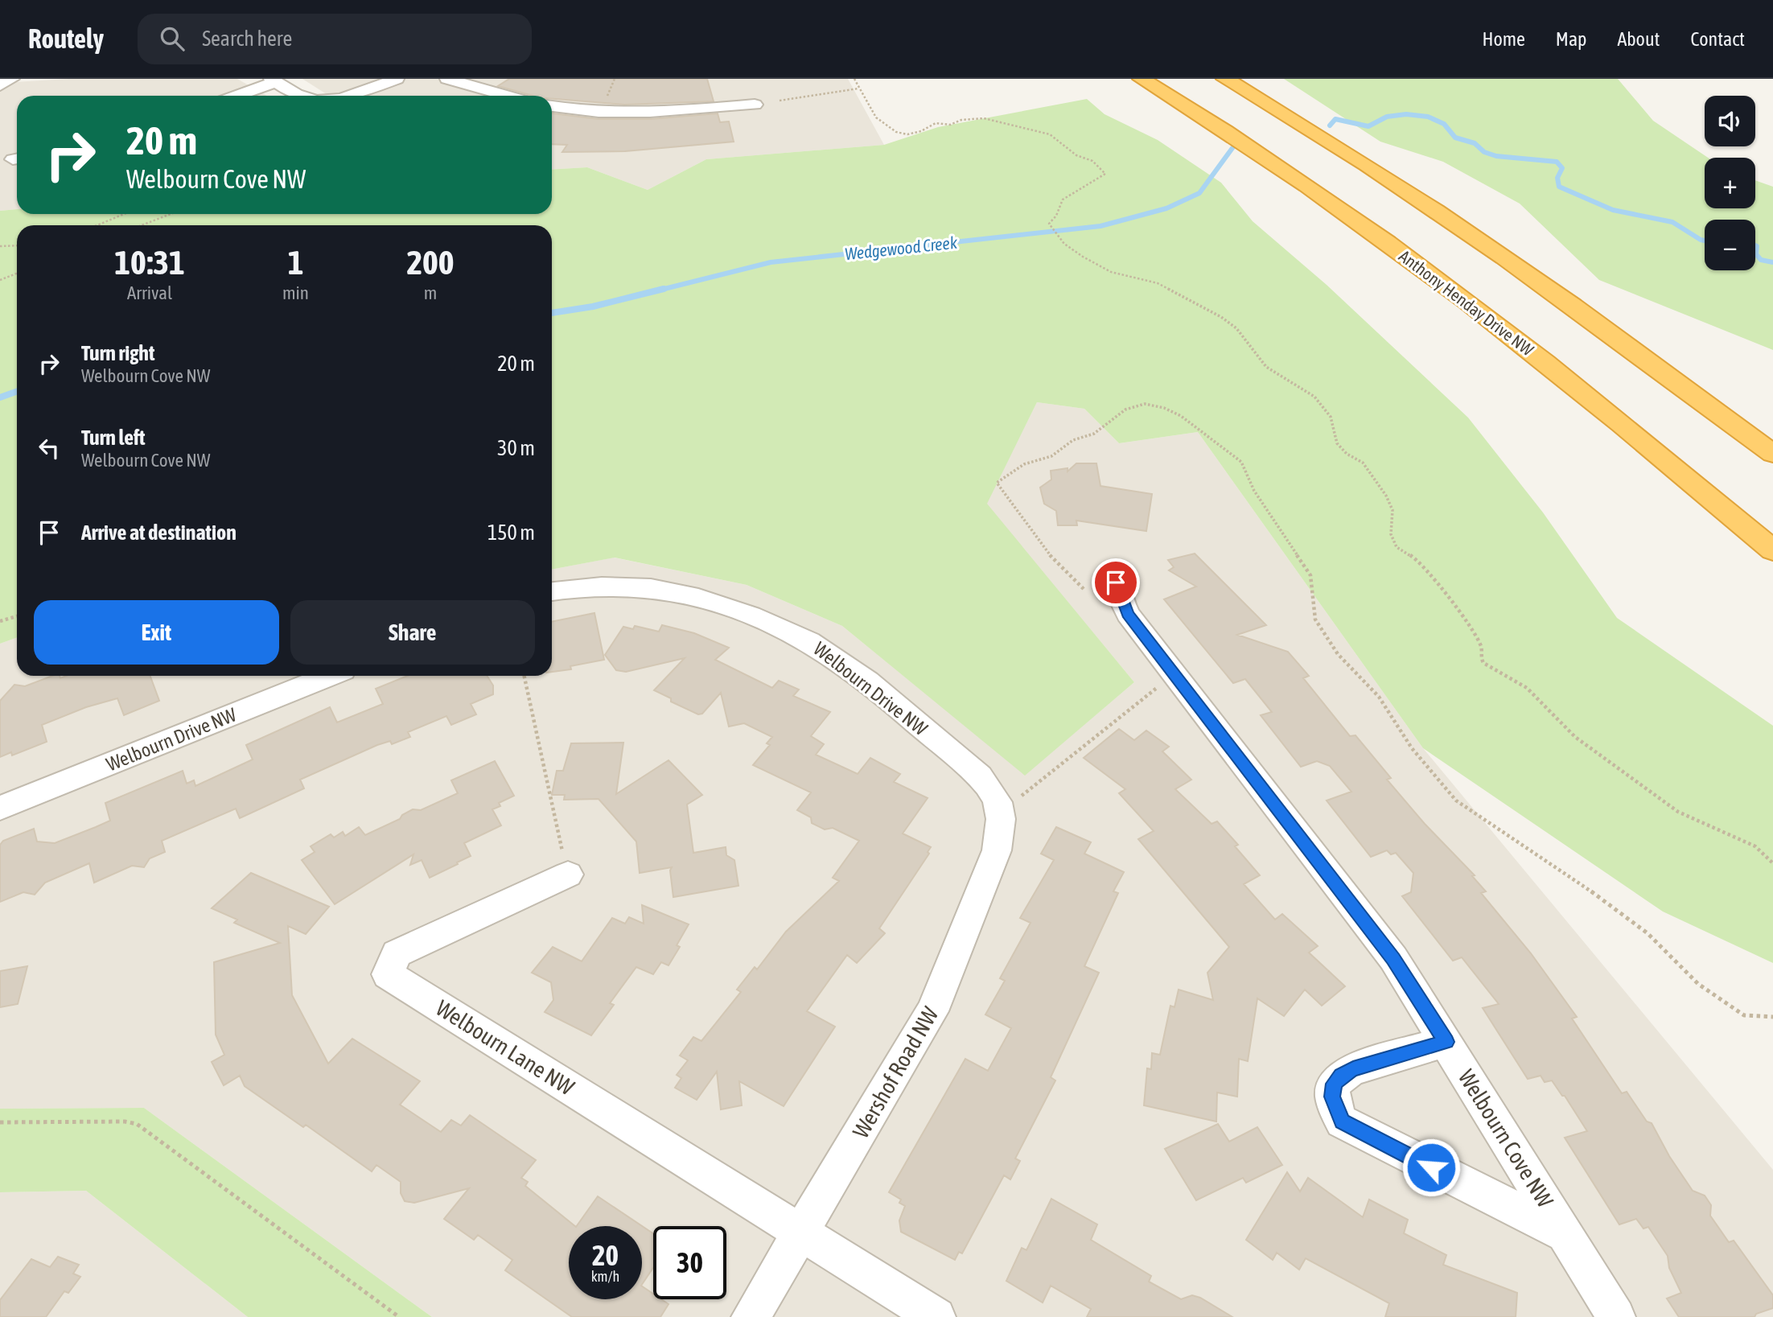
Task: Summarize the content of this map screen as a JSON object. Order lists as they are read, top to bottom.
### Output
{
  "streets": {
    "highway": ["Anthony Henday Drive NW"],
    "street": [
      "Welbourn Drive NW",
      "Welbourn Lane NW",
      "Wershof Road NW",
      "Welbourn Cove NW"
    ]
  },
  "crossings": [
    ["Welbourn Drive NW", "Wershof Road NW"],
    ["Welbourn Lane NW", "Wershof Road NW"]
  ],
  "water": ["Wedgewood Creek"],
  "page": {
    "header": "Routely",
    "search": "Search here",
    "nav": [
      "Home",
      "Map",
      "About",
      "Contact"
    ],
    "map_buttons": ["+", "−"],
    "turn": ["20 m", "Welbourn Cove NW"],
    "eta": [
      "10:31",
      "Arrival",
      "1",
      "min",
      "200",
      "m"
    ],
    "list": [
      {
        "name": "Turn right",
        "note": "Welbourn Cove NW",
        "value": "20 m"
      },
      {
        "name": "Turn left",
        "note": "Welbourn Cove NW",
        "value": "30 m"
      },
      {
        "name": "Arrive at destination",
        "value": "150 m"
      }
    ],
    "buttons": ["Exit", "Share"],
    "speed": "20 km/h",
    "limit": "30"
  }
}
